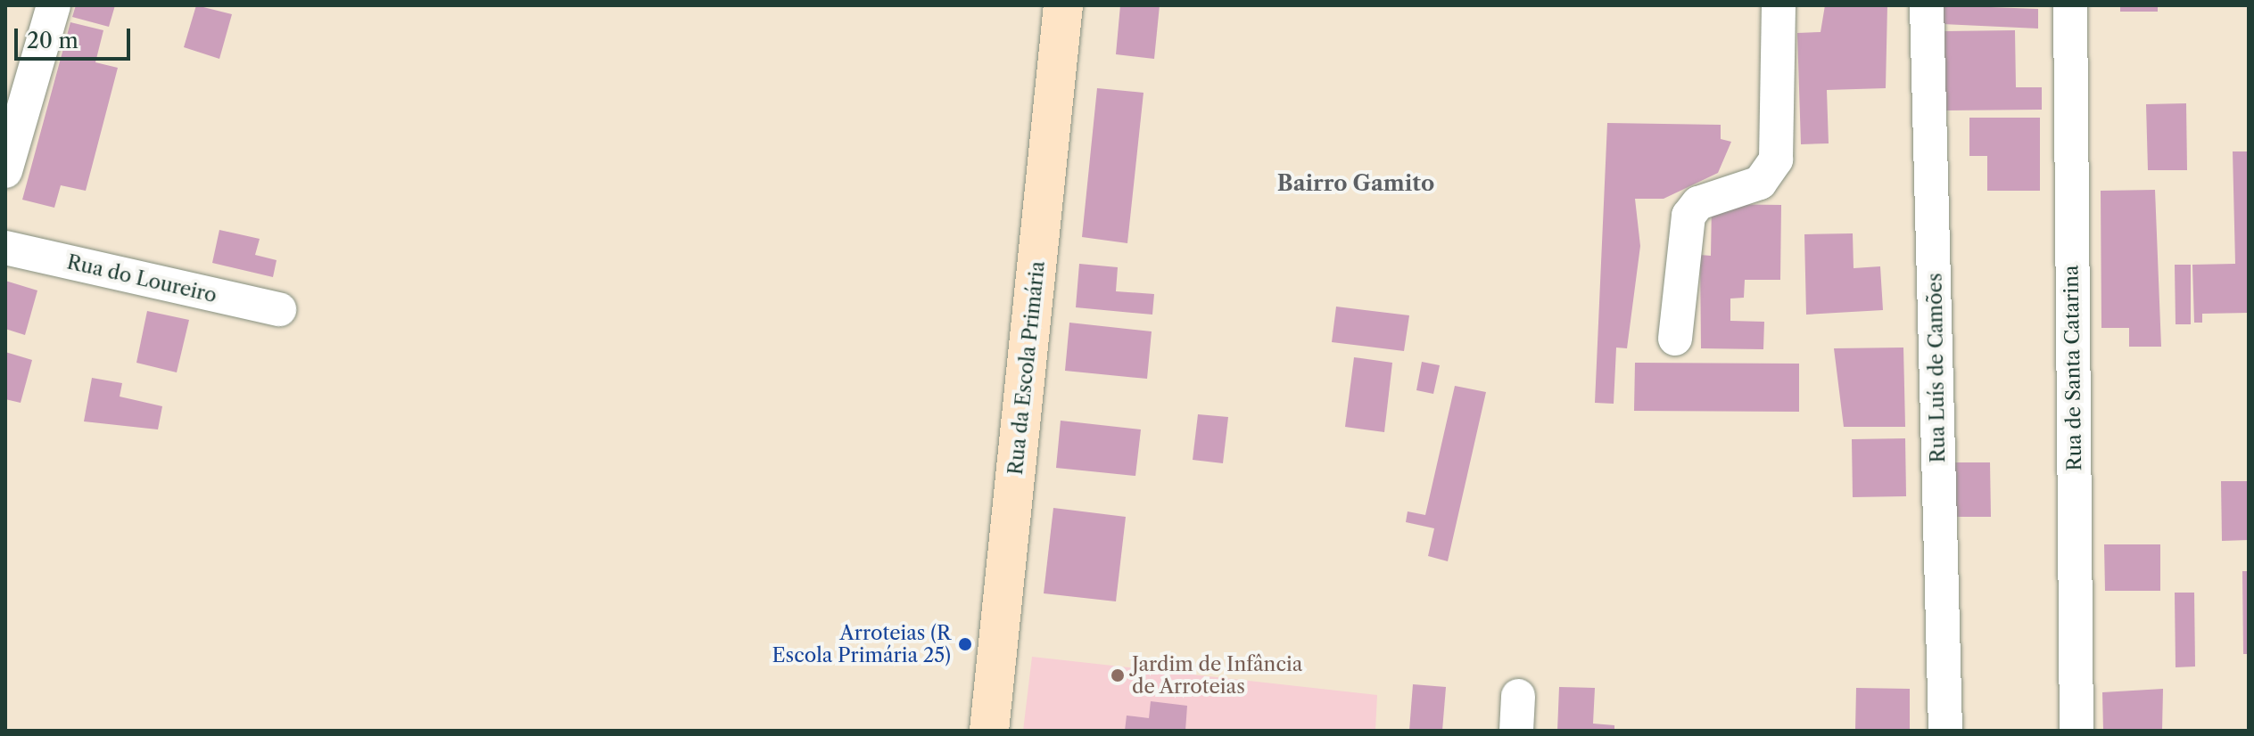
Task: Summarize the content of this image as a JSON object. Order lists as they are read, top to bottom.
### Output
{
  "streets": {
    "street": [
      "Rua do Loureiro",
      "Rua da Escola Primária",
      "Rua Luís de Camões",
      "Rua de Santa Catarina"
    ]
  },
  "districts": ["Bairro Gamito"],
  "places": ["Arroteias (R Escola Primária 25)", "Jardim de Infância de Arroteias"],
  "scale_bar": "20 m"
}
